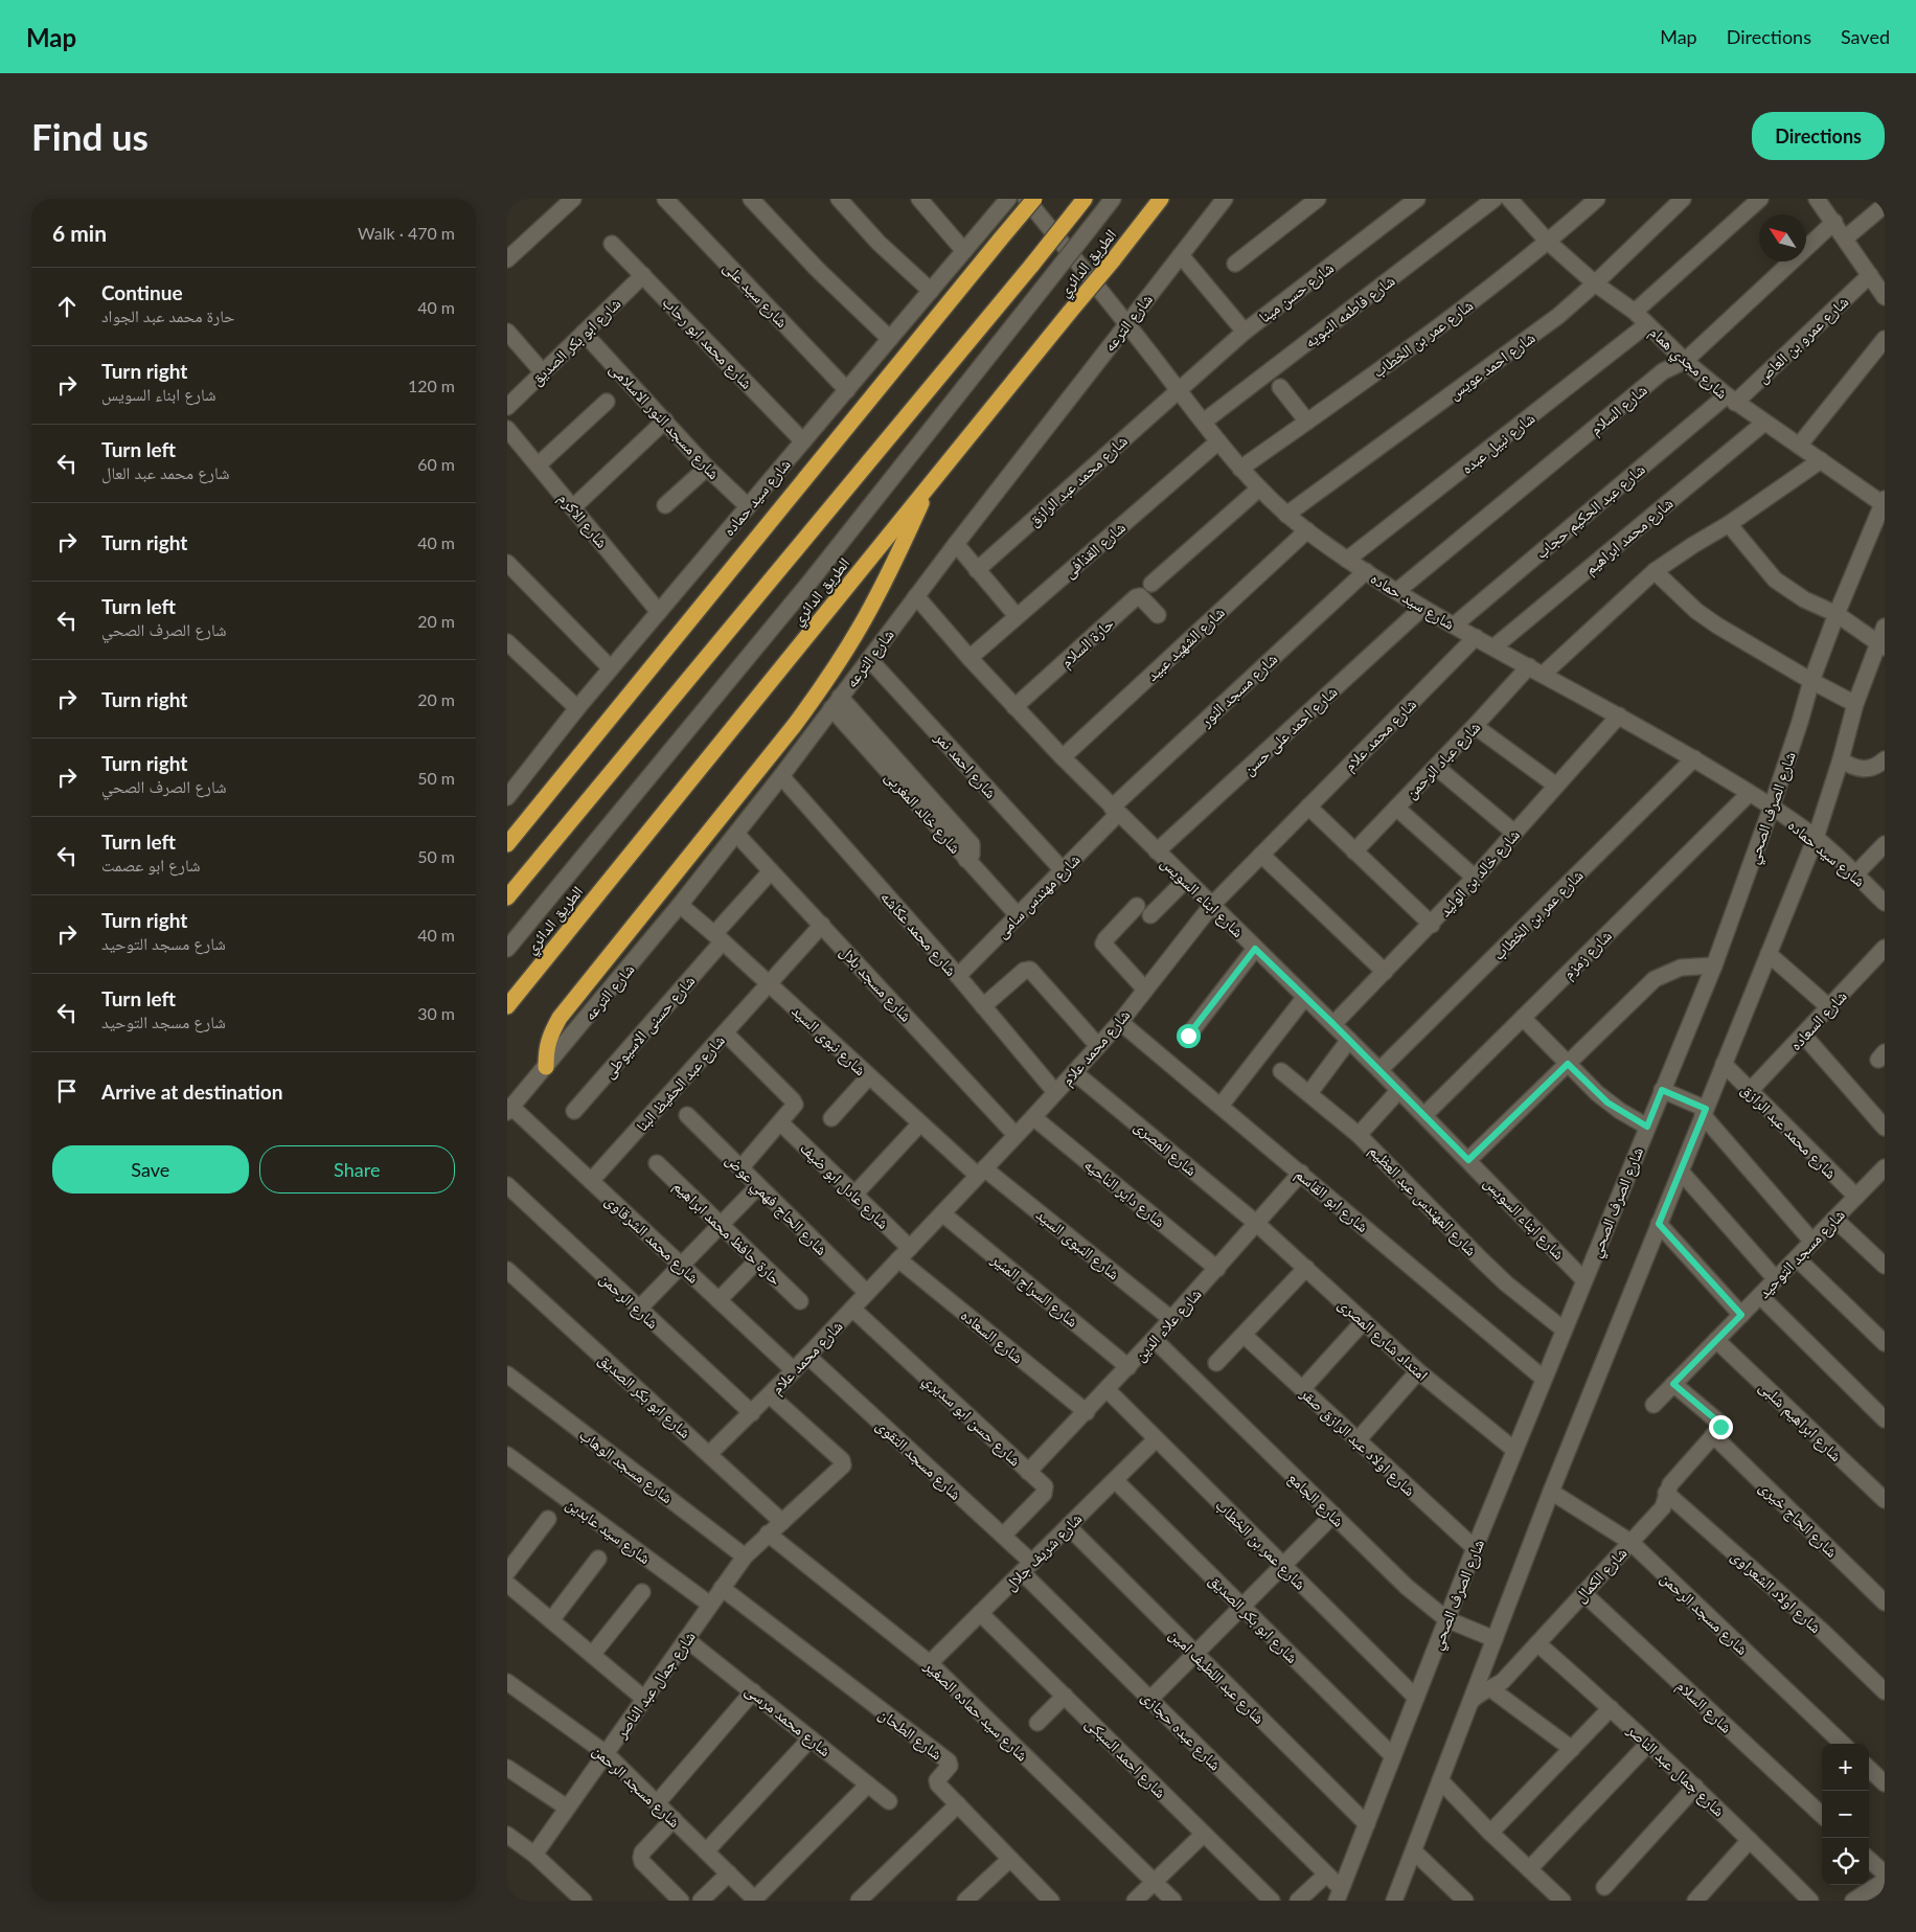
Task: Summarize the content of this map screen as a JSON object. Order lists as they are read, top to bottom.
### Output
{
  "streets": {
    "highway": ["الطريق الدائري"],
    "street": [
      "شارع حسن مينا",
      "شارع سيد على",
      "شارع فاطمه النبويه",
      "شارع الترعه",
      "شارع عمر بن الخطاب",
      "شارع عمرو بن العاص",
      "شارع ابو بكر الصديق",
      "شارع محمد ابو رحاب",
      "شارع مجدي همام",
      "شارع احمد عويس",
      "شارع السلام",
      "شارع مسجد النور الاسلامى",
      "شارع نبيل عبده",
      "شارع محمد عبد الرازق",
      "شارع سيد حماده",
      "شارع عبد الحكيم حجاب",
      "شارع الاكرم",
      "شارع محمد ابراهيم",
      "شارع القذافى",
      "حارة السلام",
      "شارع الشهيد عبيد",
      "شارع مسجد النور",
      "شارع احمد على حسن",
      "شارع محمد علام",
      "شارع عباد الرحمن",
      "شارع احمد نمر",
      "شارع الصرف الصحي",
      "شارع خالد المغربى",
      "شارع خالد بن الوليد",
      "شارع مهندس سامى",
      "شارع ابناء السويس",
      "شارع محمد عكاشه",
      "شارع زمزم",
      "شارع مسجد بلال",
      "شارع السعاده",
      "شارع حسنى الاسيوطى",
      "شارع نبوى السيد",
      "شارع عبد الحفيظ البنا",
      "شارع المصرى",
      "شارع عادل ابو ضيف",
      "شارع داير الناحيه",
      "شارع ابو القاسم",
      "شارع المهندس عبد العظيم",
      "شارع الحاج فهمي عوض",
      "حارة حافظ محمد ابراهيم",
      "شارع محمد الشرقاوى",
      "شارع النبوى السيد",
      "شارع مسجد التوحيد",
      "شارع السراج المنير",
      "شارع الرحمن",
      "شارع علاء الدين",
      "امتداد شارع المصرى",
      "شارع حسن ابو سديري",
      "شارع ابراهيم شلبى",
      "شارع اولاد عبد الرازق صقر",
      "شارع مسجد التقوى",
      "شارع مسجد الوهاب",
      "شارع الجامع",
      "شارع الحاج خيرى",
      "شارع سيد عابدين",
      "شارع شريف جلال",
      "شارع الكمال",
      "شارع اولاد الشعراوى",
      "شارع مسجد الرحمن",
      "شارع عبد اللطيف امين",
      "شارع جمال عبد الناصر",
      "شارع سيد حماده الصغير",
      "شارع محمد مرسى",
      "شارع عبده حجازى",
      "شارع الطحان",
      "شارع احمد السبكى"
    ]
  },
  "crossings": [
    ["شارع حسن مينا", "شارع محمد عبد الرازق"],
    ["شارع حسن مينا", "شارع سيد حماده"],
    ["شارع سيد على", "شارع سيد حماده"],
    ["شارع فاطمه النبويه", "شارع سيد حماده"],
    ["شارع الترعه", "شارع سيد حماده"],
    ["شارع الترعه", "شارع احمد نمر"],
    ["شارع الترعه", "شارع خالد المغربى"],
    ["شارع الترعه", "شارع ابناء السويس"],
    ["شارع الترعه", "شارع محمد عكاشه"],
    ["شارع الترعه", "شارع مسجد بلال"],
    ["شارع الترعه", "شارع نبوى السيد"],
    ["شارع الترعه", "شارع محمد الشرقاوى"],
    ["شارع عمر بن الخطاب", "شارع مجدي همام"],
    ["شارع عمر بن الخطاب", "شارع سيد حماده"],
    ["شارع عمر بن الخطاب", "شارع الصرف الصحي"],
    ["شارع عمر بن الخطاب", "شارع ابناء السويس"],
    ["شارع عمر بن الخطاب", "شارع علاء الدين"],
    ["شارع عمر بن الخطاب", "شارع شريف جلال"],
    ["شارع عمرو بن العاص", "شارع مجدي همام"],
    ["شارع عمرو بن العاص", "شارع عبد الحكيم حجاب"],
    ["شارع ابو بكر الصديق", "شارع محمد ابو رحاب"],
    ["شارع ابو بكر الصديق", "شارع مسجد النور الاسلامى"],
    ["شارع ابو بكر الصديق", "شارع محمد علام"],
    ["شارع ابو بكر الصديق", "شارع الصرف الصحي"],
    ["شارع ابو بكر الصديق", "شارع شريف جلال"],
    ["شارع ابو بكر الصديق", "شارع جمال عبد الناصر"],
    ["شارع محمد ابو رحاب", "شارع سيد حماده"],
    ["شارع مجدي همام", "شارع احمد عويس"],
    ["شارع مجدي همام", "شارع السلام"],
    ["شارع مجدي همام", "شارع نبيل عبده"],
    ["شارع مجدي همام", "شارع عبد الحكيم حجاب"],
    ["شارع مجدي همام", "شارع محمد ابراهيم"],
    ["شارع مجدي همام", "شارع الصرف الصحي"],
    ["شارع احمد عويس", "شارع سيد حماده"],
    ["شارع السلام", "شارع سيد حماده"],
    ["شارع السلام", "شارع الكمال"],
    ["شارع مسجد النور الاسلامى", "شارع سيد حماده"],
    ["شارع نبيل عبده", "شارع سيد حماده"],
    ["شارع محمد عبد الرازق", "شارع سيد حماده"],
    ["شارع محمد عبد الرازق", "شارع السعاده"],
    ["شارع محمد عبد الرازق", "شارع مسجد التوحيد"],
    ["شارع سيد حماده", "شارع عبد الحكيم حجاب"],
    ["شارع سيد حماده", "شارع الاكرم"],
    ["شارع سيد حماده", "شارع محمد ابراهيم"],
    ["شارع سيد حماده", "شارع القذافى"],
    ["شارع سيد حماده", "شارع الشهيد عبيد"],
    ["شارع سيد حماده", "شارع مسجد النور"],
    ["شارع سيد حماده", "شارع احمد على حسن"],
    ["شارع سيد حماده", "شارع محمد علام"],
    ["شارع سيد حماده", "شارع عباد الرحمن"],
    ["شارع سيد حماده", "شارع الصرف الصحي"],
    ["شارع سيد حماده", "شارع خالد بن الوليد"],
    ["شارع سيد حماده", "شارع زمزم"],
    ["شارع القذافى", "شارع ابناء السويس"],
    ["حارة السلام", "شارع ابناء السويس"],
    ["شارع الشهيد عبيد", "شارع ابناء السويس"],
    ["شارع مسجد النور", "شارع مهندس سامى"],
    ["شارع مسجد النور", "شارع ابناء السويس"],
    ["شارع احمد على حسن", "شارع ابناء السويس"],
    ["شارع محمد علام", "شارع ابناء السويس"],
    ["شارع محمد علام", "شارع محمد عكاشه"],
    ["شارع محمد علام", "شارع مسجد بلال"],
    ["شارع محمد علام", "شارع السعاده"],
    ["شارع محمد علام", "شارع نبوى السيد"],
    ["شارع محمد علام", "شارع المصرى"],
    ["شارع محمد علام", "شارع عادل ابو ضيف"],
    ["شارع محمد علام", "شارع داير الناحيه"],
    ["شارع محمد علام", "شارع ابو القاسم"],
    ["شارع محمد علام", "شارع الحاج فهمي عوض"],
    ["شارع محمد علام", "شارع محمد الشرقاوى"],
    ["شارع محمد علام", "شارع النبوى السيد"],
    ["شارع محمد علام", "شارع السراج المنير"],
    ["شارع محمد علام", "شارع الرحمن"],
    ["شارع محمد علام", "شارع حسن ابو سديري"],
    ["شارع محمد علام", "شارع مسجد التقوى"],
    ["شارع محمد علام", "شارع جمال عبد الناصر"],
    ["شارع احمد نمر", "شارع مهندس سامى"],
    ["شارع الصرف الصحي", "شارع ابناء السويس"],
    ["شارع الصرف الصحي", "شارع ابو القاسم"],
    ["شارع الصرف الصحي", "شارع المهندس عبد العظيم"],
    ["شارع الصرف الصحي", "امتداد شارع المصرى"],
    ["شارع الصرف الصحي", "شارع اولاد عبد الرازق صقر"],
    ["شارع الصرف الصحي", "شارع الجامع"],
    ["شارع الصرف الصحي", "شارع عبد اللطيف امين"],
    ["شارع الصرف الصحي", "شارع عبده حجازى"],
    ["شارع خالد المغربى", "شارع مهندس سامى"],
    ["شارع خالد بن الوليد", "شارع ابناء السويس"],
    ["شارع مهندس سامى", "شارع ابناء السويس"],
    ["شارع مهندس سامى", "شارع محمد عكاشه"],
    ["شارع ابناء السويس", "شارع زمزم"],
    ["شارع مسجد بلال", "شارع حسنى الاسيوطى"],
    ["شارع مسجد بلال", "شارع عبد الحفيظ البنا"],
    ["شارع السعاده", "شارع علاء الدين"],
    ["شارع حسنى الاسيوطى", "شارع نبوى السيد"],
    ["شارع نبوى السيد", "شارع عبد الحفيظ البنا"],
    ["شارع نبوى السيد", "شارع النبوى السيد"],
    ["شارع عبد الحفيظ البنا", "شارع محمد الشرقاوى"],
    ["شارع المصرى", "شارع علاء الدين"],
    ["شارع المصرى", "امتداد شارع المصرى"],
    ["شارع داير الناحيه", "شارع علاء الدين"],
    ["شارع ابو القاسم", "شارع علاء الدين"],
    ["شارع النبوى السيد", "شارع علاء الدين"],
    ["شارع مسجد التوحيد", "شارع ابراهيم شلبى"],
    ["شارع السراج المنير", "شارع علاء الدين"],
    ["شارع علاء الدين", "امتداد شارع المصرى"],
    ["شارع علاء الدين", "شارع حسن ابو سديري"],
    ["شارع علاء الدين", "شارع الجامع"],
    ["شارع حسن ابو سديري", "شارع مسجد التقوى"],
    ["شارع مسجد التقوى", "شارع شريف جلال"],
    ["شارع مسجد التقوى", "شارع عبده حجازى"],
    ["شارع مسجد الوهاب", "شارع جمال عبد الناصر"],
    ["شارع الحاج خيرى", "شارع الكمال"],
    ["شارع سيد عابدين", "شارع جمال عبد الناصر"],
    ["شارع شريف جلال", "شارع عبد اللطيف امين"],
    ["شارع شريف جلال", "شارع سيد حماده الصغير"],
    ["شارع شريف جلال", "شارع عبده حجازى"],
    ["شارع شريف جلال", "شارع احمد السبكى"],
    ["شارع الكمال", "شارع اولاد الشعراوى"],
    ["شارع الكمال", "شارع مسجد الرحمن"],
    ["شارع الكمال", "شارع جمال عبد الناصر"],
    ["شارع مسجد الرحمن", "شارع جمال عبد الناصر"],
    ["شارع جمال عبد الناصر", "شارع سيد حماده الصغير"],
    ["شارع جمال عبد الناصر", "شارع محمد مرسى"],
    ["شارع جمال عبد الناصر", "شارع الطحان"]
  ],
  "north": "top left",
  "page": {
    "header": "Map",
    "nav": ["Map", "Directions", "Saved"],
    "buttons": [
      "Directions",
      ["Save", "Share"]
    ],
    "title": "Find us",
    "heading": ["6 min", "Walk · 470 m"],
    "list": [
      ["Continue", "حارة محمد عبد الجواد", "40 m"],
      ["Turn right", "شارع ابناء السويس", "120 m"],
      ["Turn left", "شارع محمد عبد العال", "60 m"],
      ["Turn right", "40 m"],
      ["Turn left", "شارع الصرف الصحي", "20 m"],
      ["Turn right", "20 m"],
      ["Turn right", "شارع الصرف الصحي", "50 m"],
      ["Turn left", "شارع ابو عصمت", "50 m"],
      ["Turn right", "شارع مسجد التوحيد", "40 m"],
      ["Turn left", "شارع مسجد التوحيد", "30 m"],
      "Arrive at destination"
    ],
    "map_buttons": ["+", "−"]
  }
}
